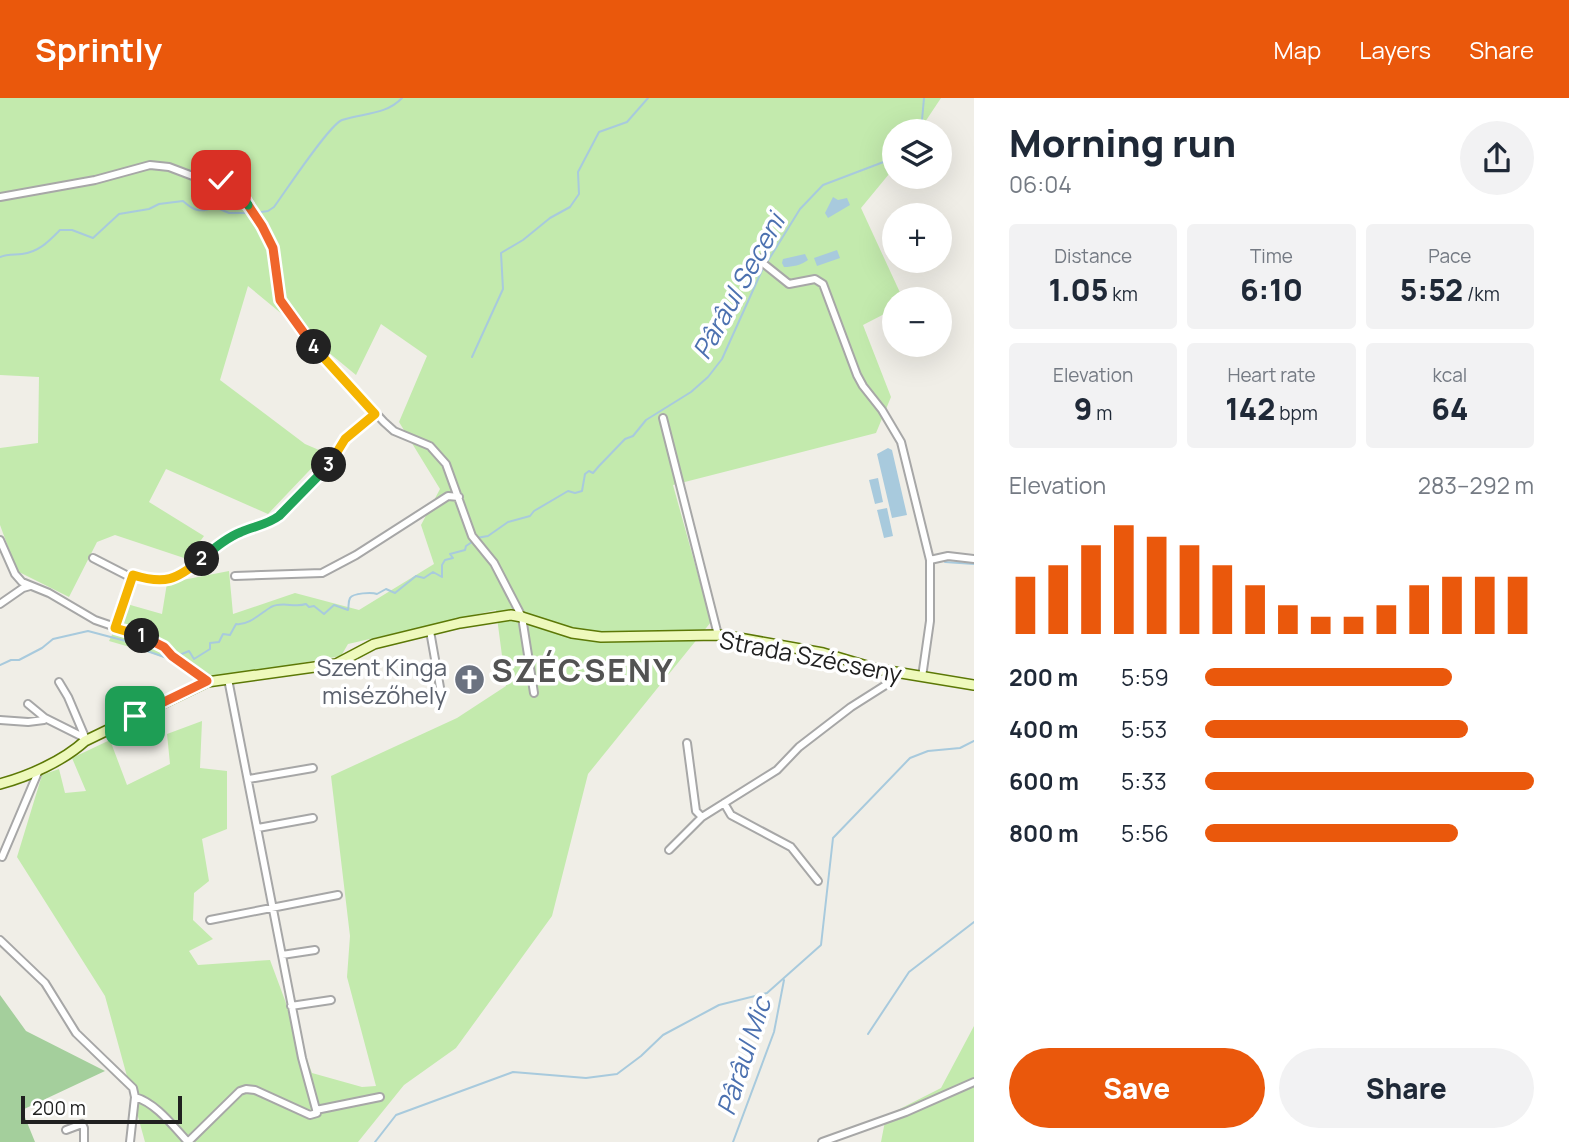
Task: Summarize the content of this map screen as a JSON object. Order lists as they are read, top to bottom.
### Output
{
  "streets": {
    "street": ["Strada Szécseny"]
  },
  "districts": ["SZÉCSENY"],
  "water": ["Pârâul Seceni", "Pârâul Mic"],
  "places": {
    "church": ["Szent Kinga misézőhely"]
  },
  "scale_bar": "200 m",
  "page": {
    "header": "Sprintly",
    "nav": ["Map", "Layers", "Share"],
    "heading": ["Morning run", "06:04"],
    "map_buttons": ["+", "−"],
    "stats": [
      ["Distance", "1.05 km"],
      ["Time", "6:10"],
      ["Pace", "5:52 /km"],
      ["Elevation", "9 m"],
      ["Heart rate", "142 bpm"],
      ["kcal", "64"]
    ],
    "pins": [
      "4",
      "3",
      "2",
      "1"
    ],
    "chart": ["Elevation", "283–292 m"],
    "list": [
      {
        "name": "200 m",
        "note": "5:59"
      },
      {
        "name": "400 m",
        "note": "5:53"
      },
      {
        "name": "600 m",
        "note": "5:33"
      },
      {
        "name": "800 m",
        "note": "5:56"
      }
    ],
    "buttons": ["Save", "Share"],
    "scale": "200 m"
  }
}
